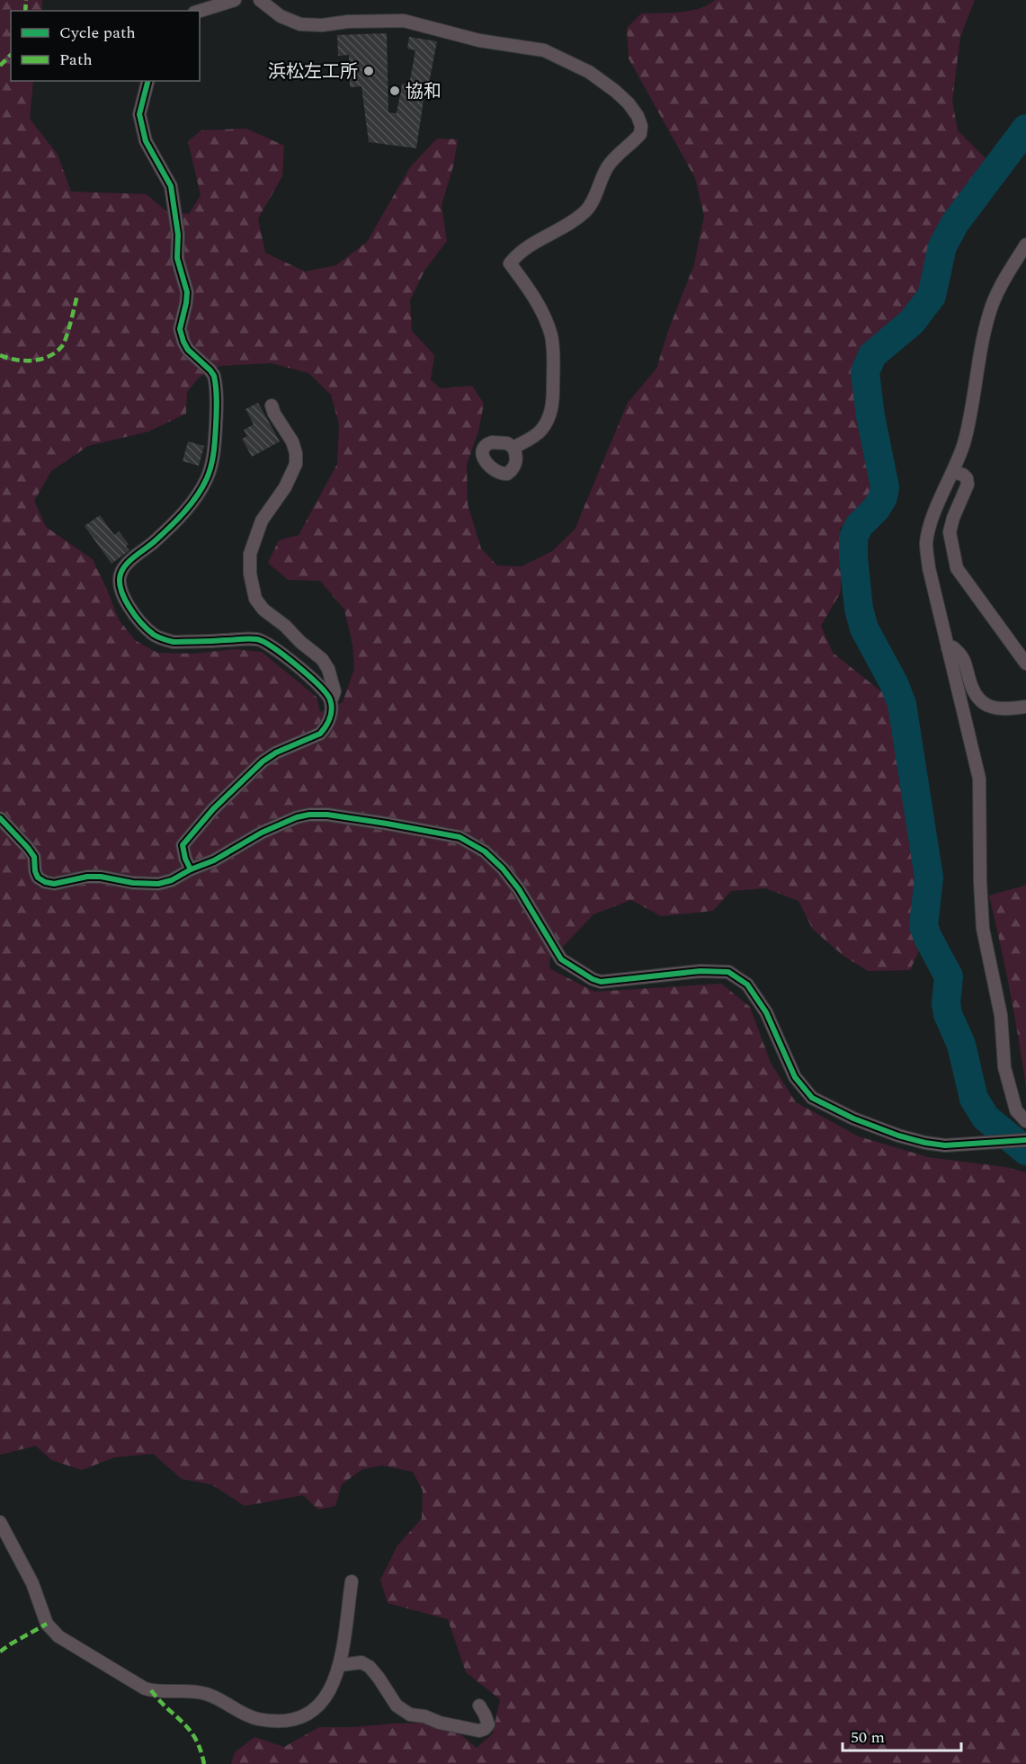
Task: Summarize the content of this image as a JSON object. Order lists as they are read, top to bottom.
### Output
{
  "places": ["浜松左工所", "協和"],
  "legend": ["Cycle path", "Path"],
  "scale_bar": "50 m"
}
